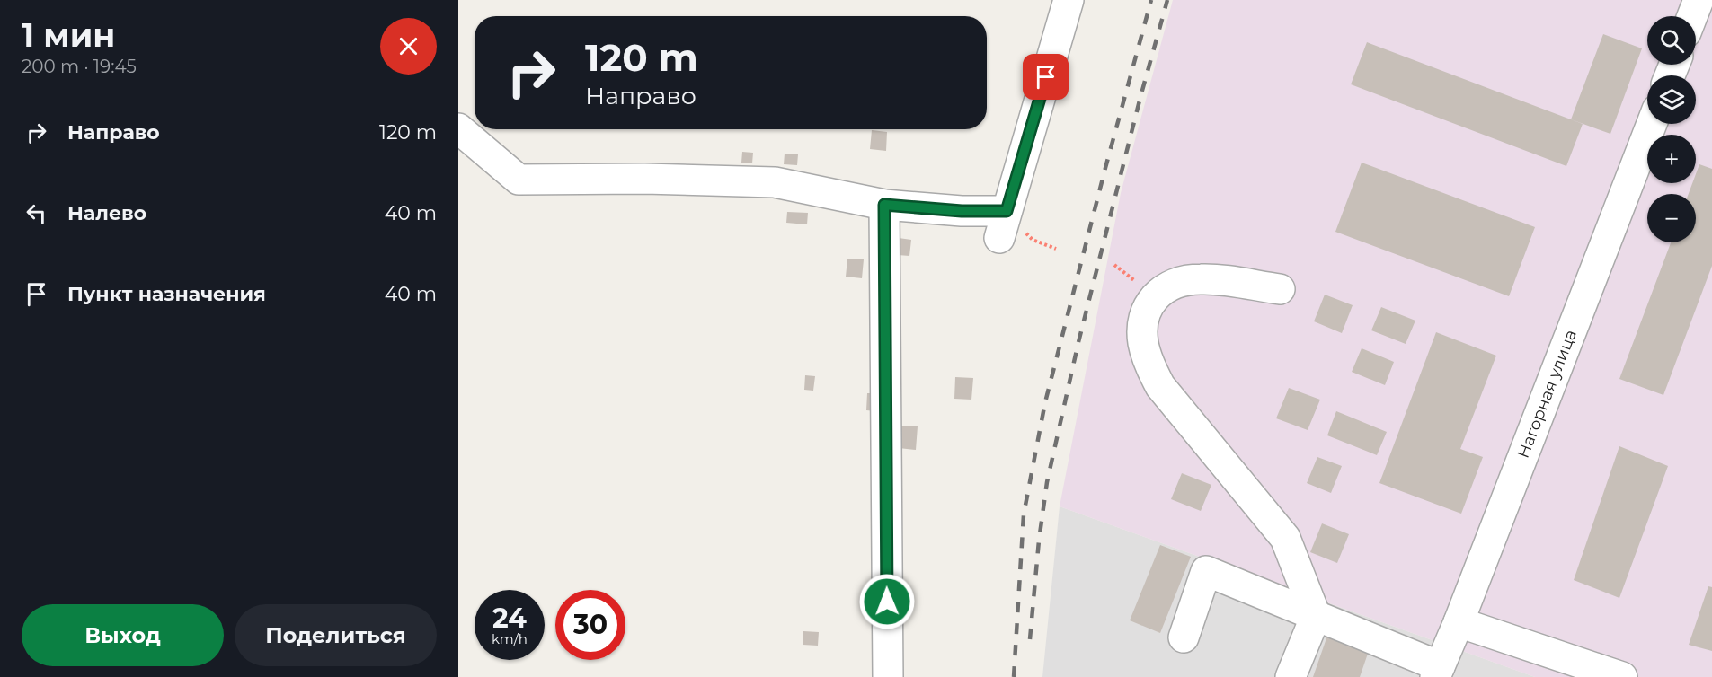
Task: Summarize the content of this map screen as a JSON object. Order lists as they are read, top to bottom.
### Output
{
  "streets": {
    "street": ["Нагорная улица"]
  },
  "page": {
    "heading": ["1 мин", "200 m · 19:45"],
    "map_buttons": ["+", "−"],
    "turn": ["120 m", "Направо"],
    "list": [
      {
        "name": "Направо",
        "value": "120 m"
      },
      {
        "name": "Налево",
        "value": "40 m"
      },
      {
        "name": "Пункт назначения",
        "value": "40 m"
      }
    ],
    "speed": "24 km/h",
    "limit": "30",
    "buttons": ["Выход", "Поделиться"]
  }
}
